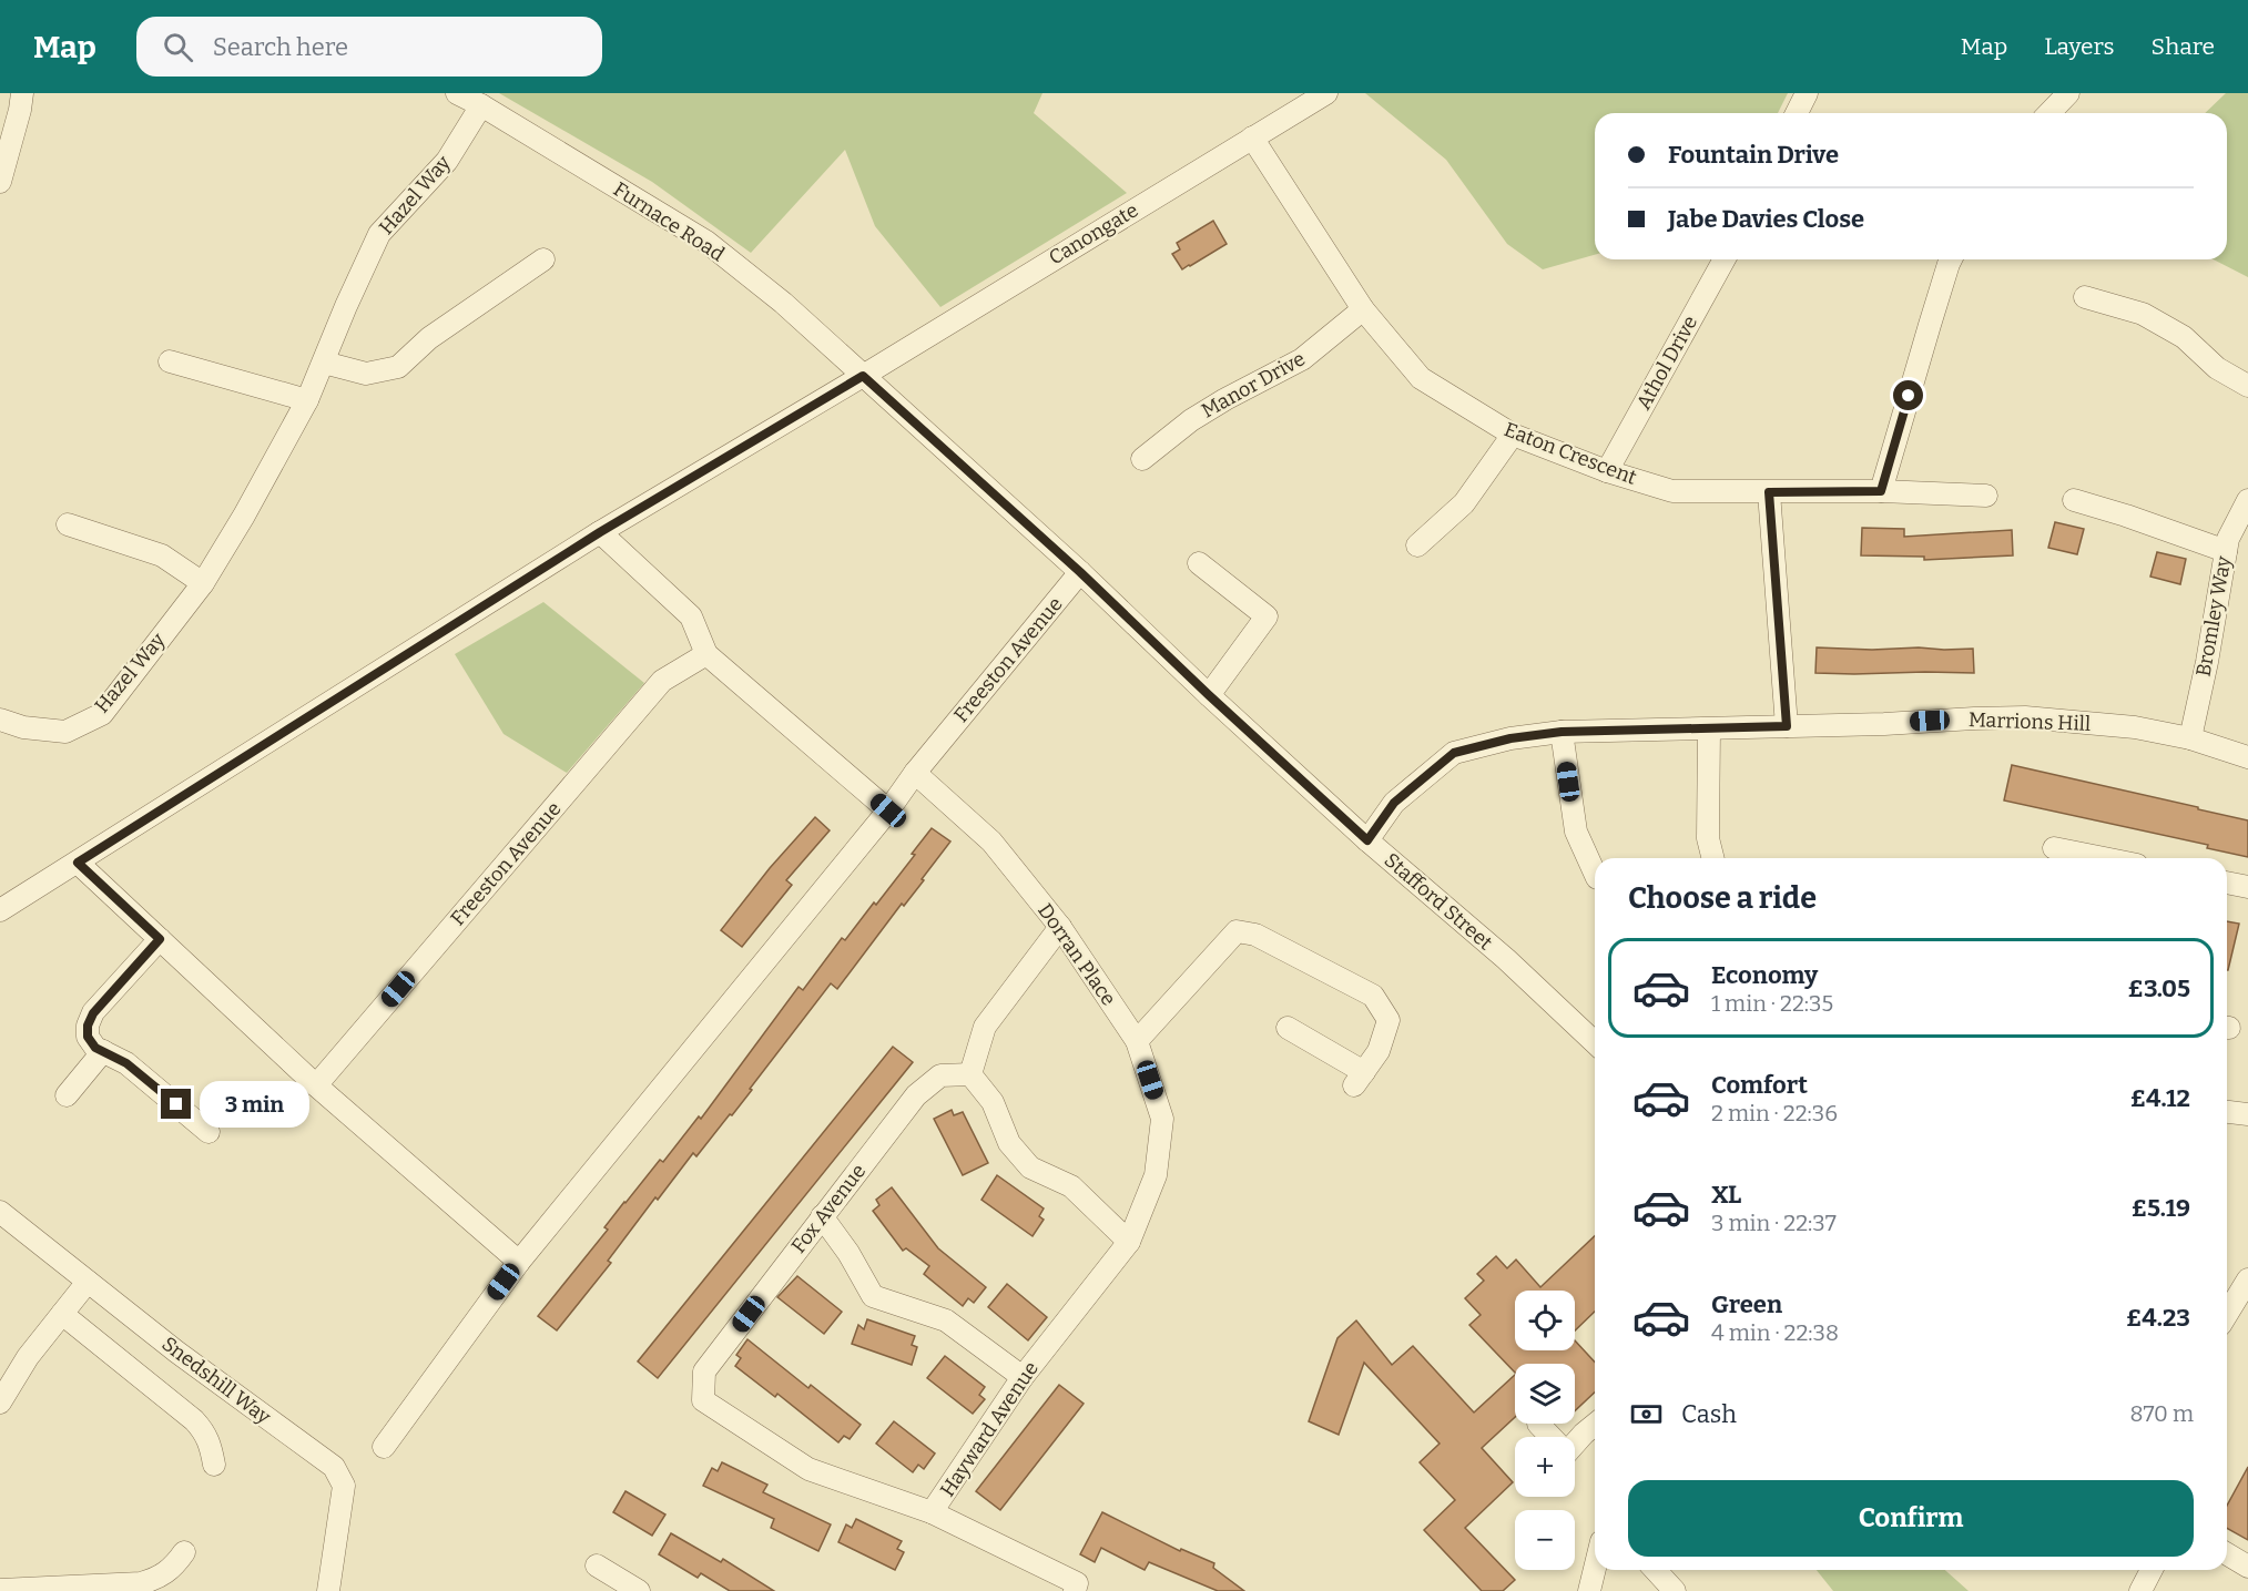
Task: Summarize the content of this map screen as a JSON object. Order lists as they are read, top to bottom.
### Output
{
  "streets": {
    "street": [
      "Hazel Way",
      "Furnace Road",
      "Canongate",
      "Athol Drive",
      "Manor Drive",
      "Eaton Crescent",
      "Bromley Way",
      "Freeston Avenue",
      "Marrions Hill",
      "Stafford Street",
      "Dorran Place",
      "Fox Avenue",
      "Snedshill Way",
      "Hayward Avenue"
    ]
  },
  "crossings": [
    ["Hazel Way", "Furnace Road"],
    ["Furnace Road", "Canongate"],
    ["Furnace Road", "Stafford Street"],
    ["Canongate", "Eaton Crescent"],
    ["Canongate", "Stafford Street"],
    ["Athol Drive", "Eaton Crescent"],
    ["Manor Drive", "Eaton Crescent"],
    ["Bromley Way", "Marrions Hill"],
    ["Freeston Avenue", "Stafford Street"],
    ["Freeston Avenue", "Dorran Place"],
    ["Marrions Hill", "Stafford Street"],
    ["Dorran Place", "Hayward Avenue"],
    ["Fox Avenue", "Hayward Avenue"]
  ],
  "page": {
    "header": "Map",
    "search": "Search here",
    "nav": ["Map", "Layers", "Share"],
    "banner": ["Fountain Drive", "Jabe Davies Close"],
    "heading": "Choose a ride",
    "list": [
      {
        "name": "Economy",
        "note": "1 min · 22:35",
        "value": "£3.05"
      },
      {
        "name": "Comfort",
        "note": "2 min · 22:36",
        "value": "£4.12"
      },
      {
        "name": "XL",
        "note": "3 min · 22:37",
        "value": "£5.19"
      },
      {
        "name": "Green",
        "note": "4 min · 22:38",
        "value": "£4.23"
      }
    ],
    "bubble": "3 min",
    "map_buttons": ["+", "−"],
    "pay": ["Cash", "870 m"],
    "buttons": "Confirm"
  }
}
